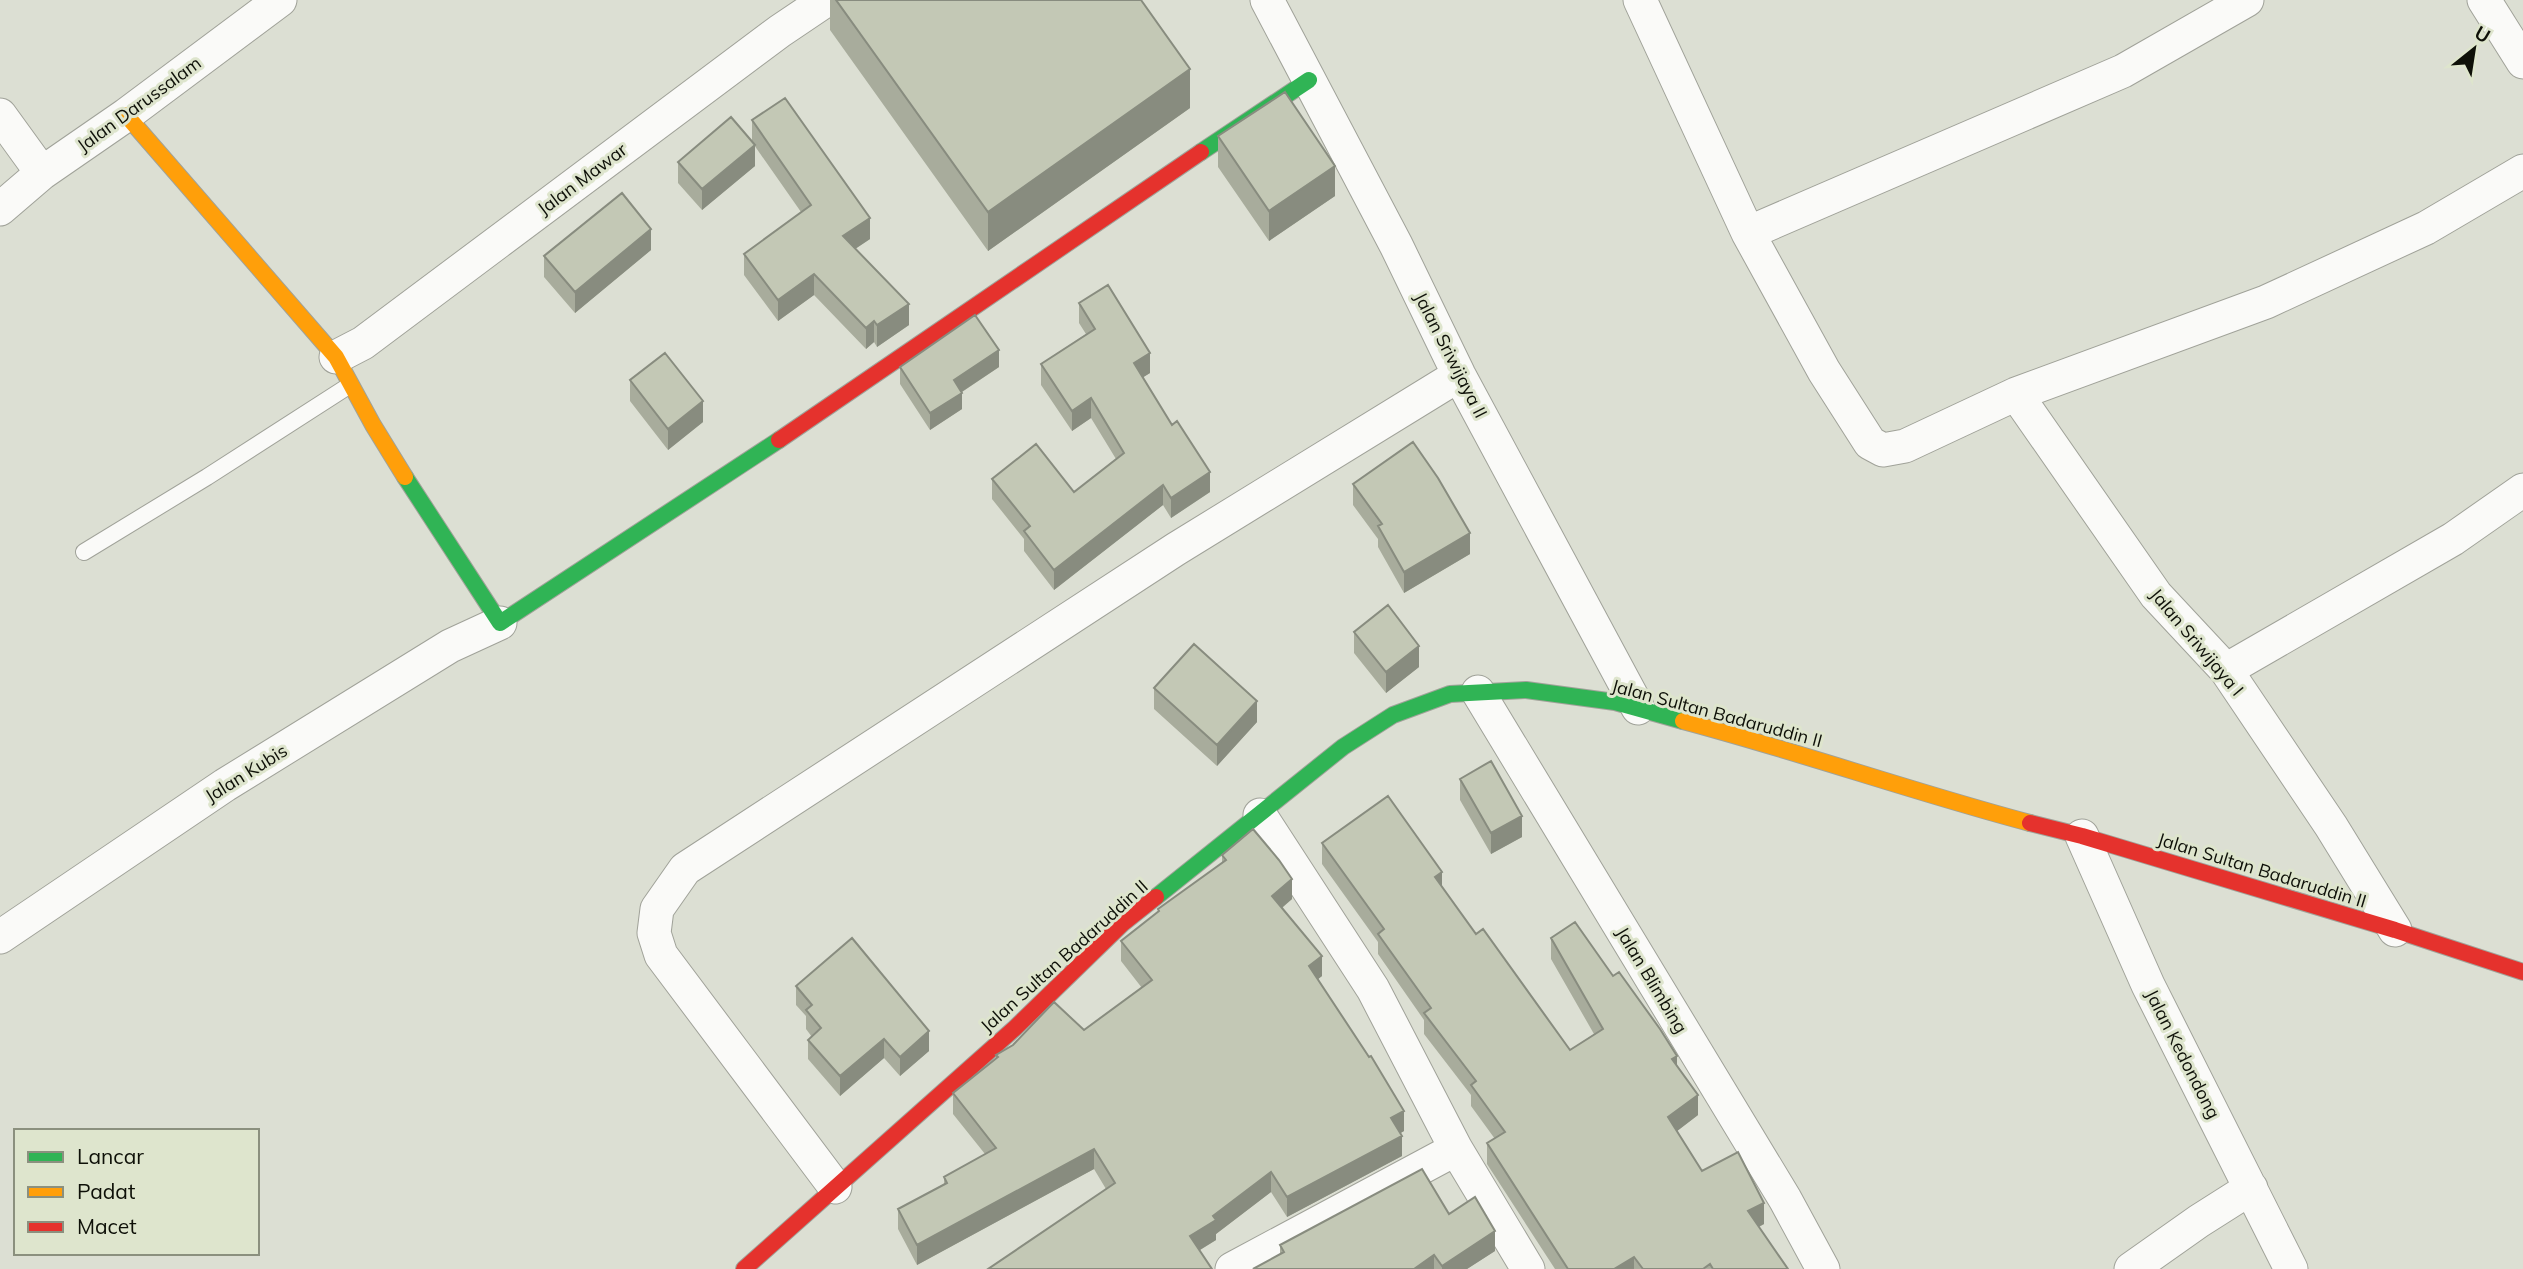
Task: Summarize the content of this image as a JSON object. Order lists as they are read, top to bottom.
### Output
{
  "streets": {
    "street": [
      "Jalan Darussalam",
      "Jalan Mawar",
      "Jalan Sriwijaya II",
      "Jalan Sriwijaya I",
      "Jalan Sultan Badaruddin II",
      "Jalan Kubis",
      "Jalan Blimbing",
      "Jalan Kedondong"
    ]
  },
  "crossings": [
    ["Jalan Sriwijaya II", "Jalan Sultan Badaruddin II"],
    ["Jalan Sriwijaya I", "Jalan Sultan Badaruddin II"],
    ["Jalan Sultan Badaruddin II", "Jalan Blimbing"],
    ["Jalan Sultan Badaruddin II", "Jalan Kedondong"]
  ],
  "legend": ["Lancar", "Padat", "Macet"],
  "north": "top right"
}
